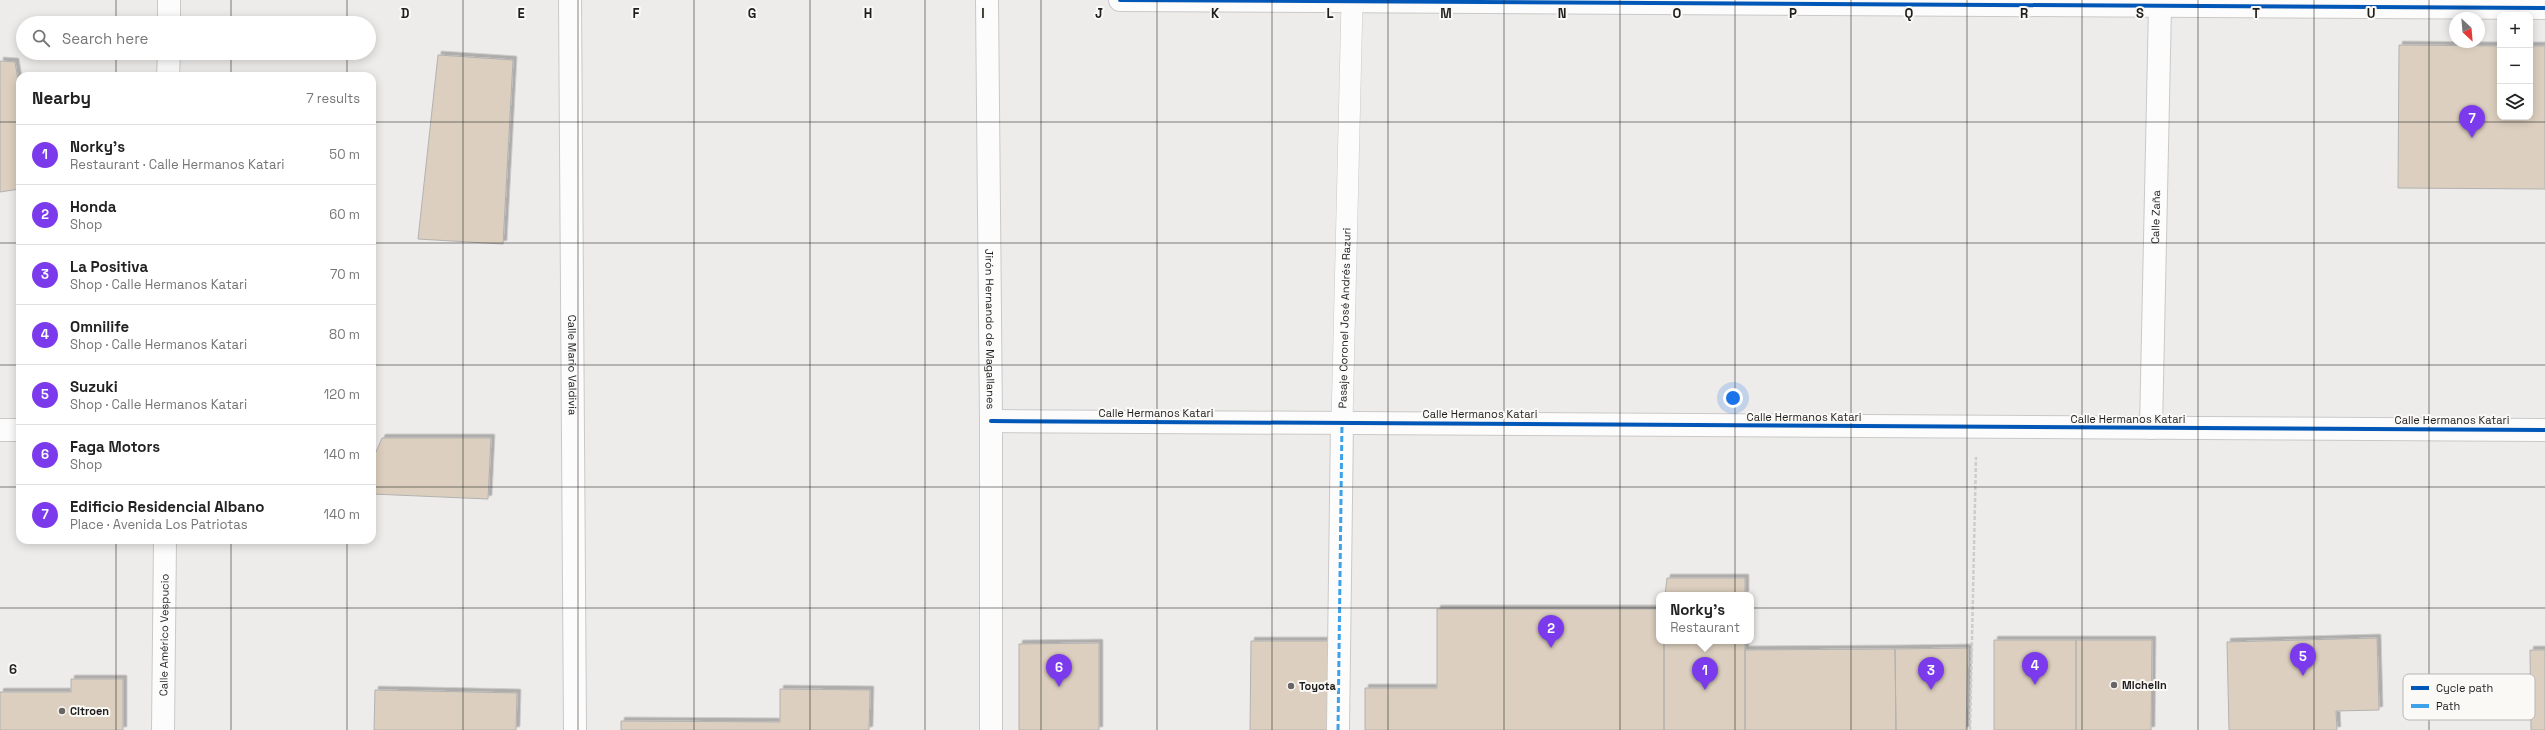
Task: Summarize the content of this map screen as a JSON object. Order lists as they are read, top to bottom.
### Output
{
  "streets": {
    "street": [
      "Calle Zaña",
      "Pasaje Coronel José Andrés Razuri",
      "Jirón Hernando de Magallanes",
      "Calle Mario Valdivia",
      "Calle Hermanos Katari",
      "Calle Américo Vespucio"
    ]
  },
  "crossings": [
    ["Calle Zaña", "Calle Hermanos Katari"],
    ["Pasaje Coronel José Andrés Razuri", "Calle Hermanos Katari"],
    ["Jirón Hernando de Magallanes", "Calle Hermanos Katari"]
  ],
  "places": ["Michelin", "Toyota", "Citroen"],
  "legend": ["Cycle path", "Path"],
  "north": "bottom right",
  "page": {
    "map_buttons": ["+", "−"],
    "search": "Search here",
    "heading": ["Nearby", "7 results"],
    "pins": [
      "7",
      "2",
      "5",
      "4",
      "6",
      "1",
      "3"
    ],
    "list": [
      {
        "mark": "1",
        "name": "Norky's",
        "note": "Restaurant · Calle Hermanos Katari",
        "value": "50 m"
      },
      {
        "mark": "2",
        "name": "Honda",
        "note": "Shop",
        "value": "60 m"
      },
      {
        "mark": "3",
        "name": "La Positiva",
        "note": "Shop · Calle Hermanos Katari",
        "value": "70 m"
      },
      {
        "mark": "4",
        "name": "Omnilife",
        "note": "Shop · Calle Hermanos Katari",
        "value": "80 m"
      },
      {
        "mark": "5",
        "name": "Suzuki",
        "note": "Shop · Calle Hermanos Katari",
        "value": "120 m"
      },
      {
        "mark": "6",
        "name": "Faga Motors",
        "note": "Shop",
        "value": "140 m"
      },
      {
        "mark": "7",
        "name": "Edificio Residencial Albano",
        "note": "Place · Avenida Los Patriotas",
        "value": "140 m"
      }
    ],
    "popup": ["Norky's", "Restaurant"]
  },
  "grid": {
    "columns": [
      "D",
      "E",
      "F",
      "G",
      "H",
      "I",
      "J",
      "K",
      "L",
      "M",
      "N",
      "O",
      "P",
      "Q",
      "R",
      "S",
      "T",
      "U"
    ],
    "rows": ["6"]
  }
}
